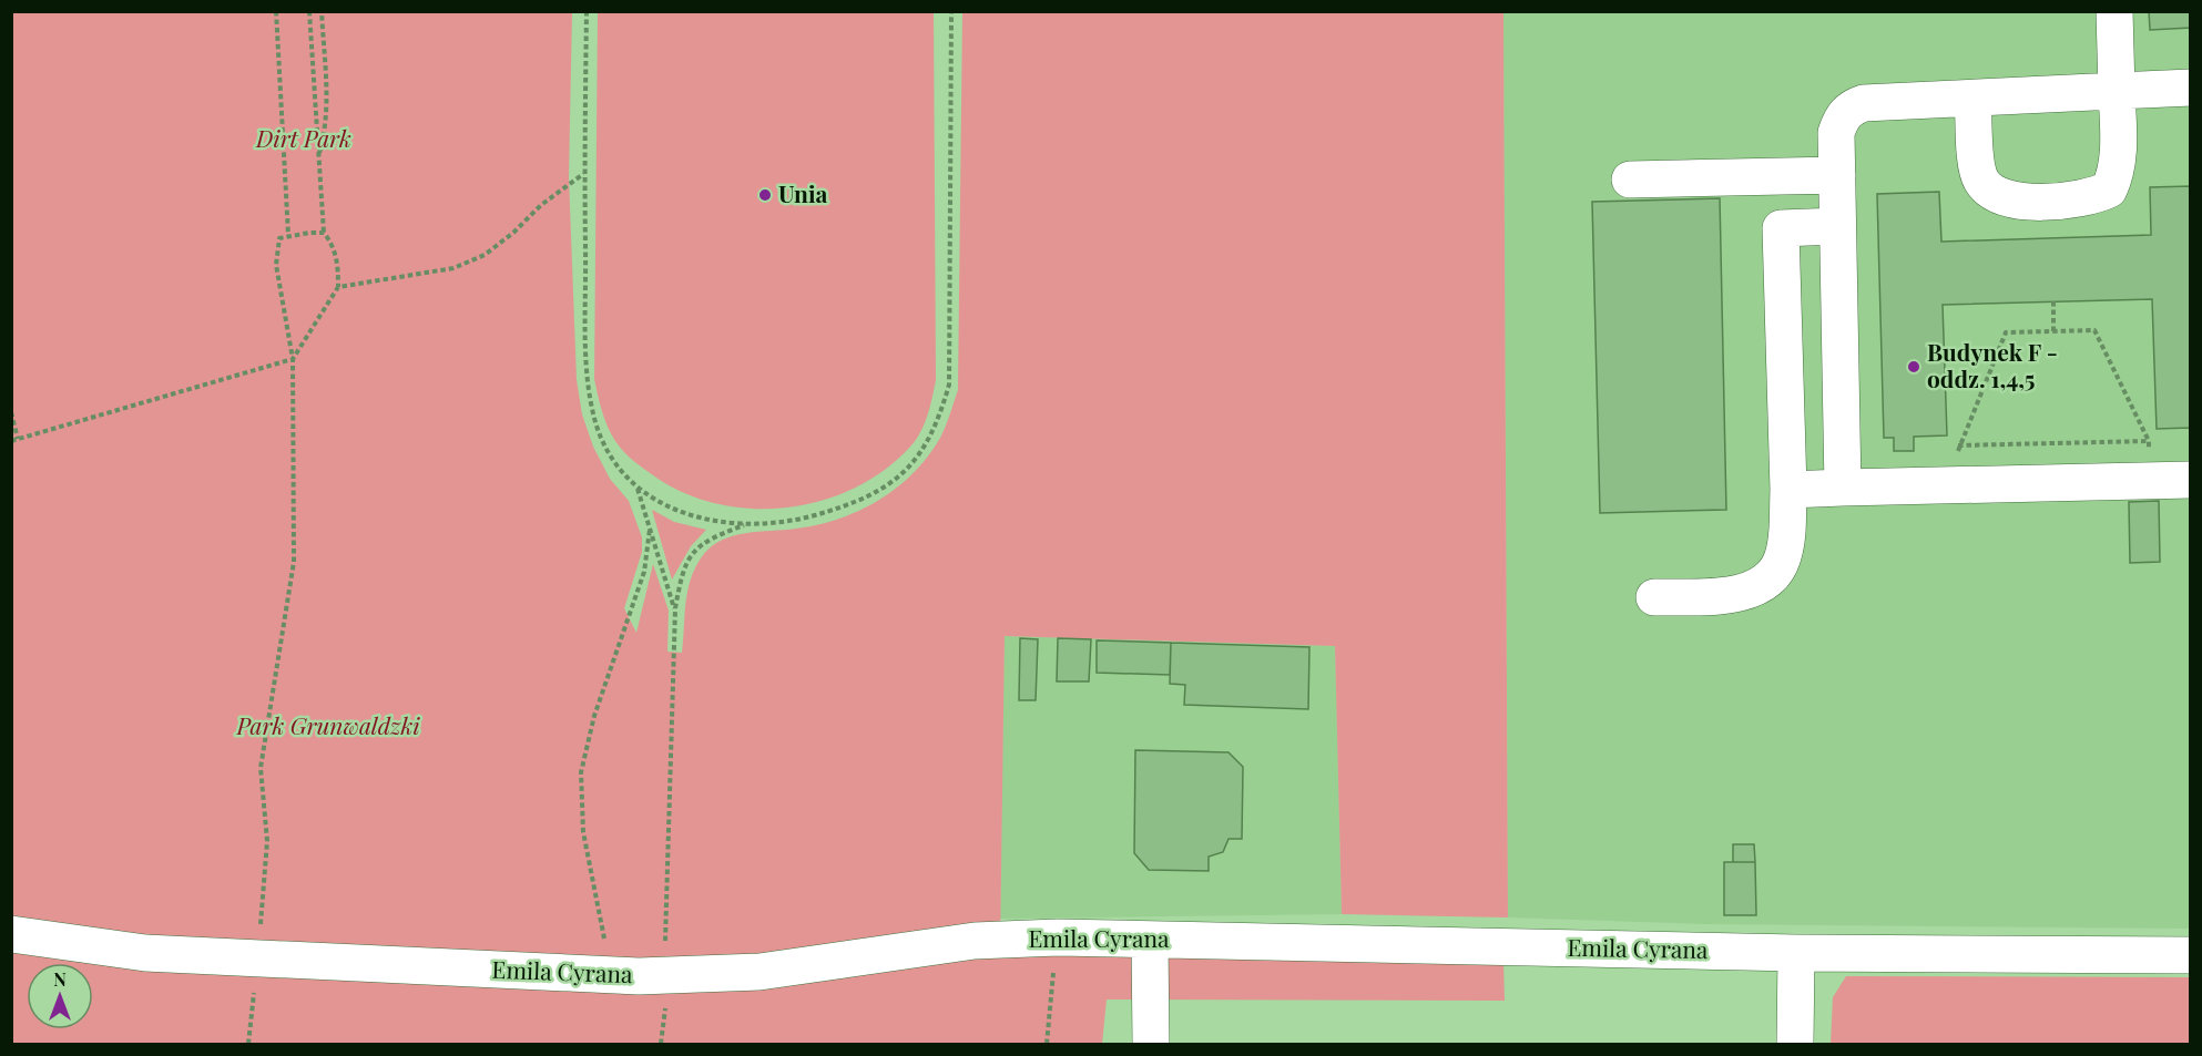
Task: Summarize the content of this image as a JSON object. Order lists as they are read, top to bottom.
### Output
{
  "streets": {
    "street": ["Emila Cyrana"]
  },
  "parks": ["Dirt Park", "Park Grunwaldzki"],
  "places": ["Unia", "Budynek F - oddz. 1,4,5"],
  "north": "top"
}
